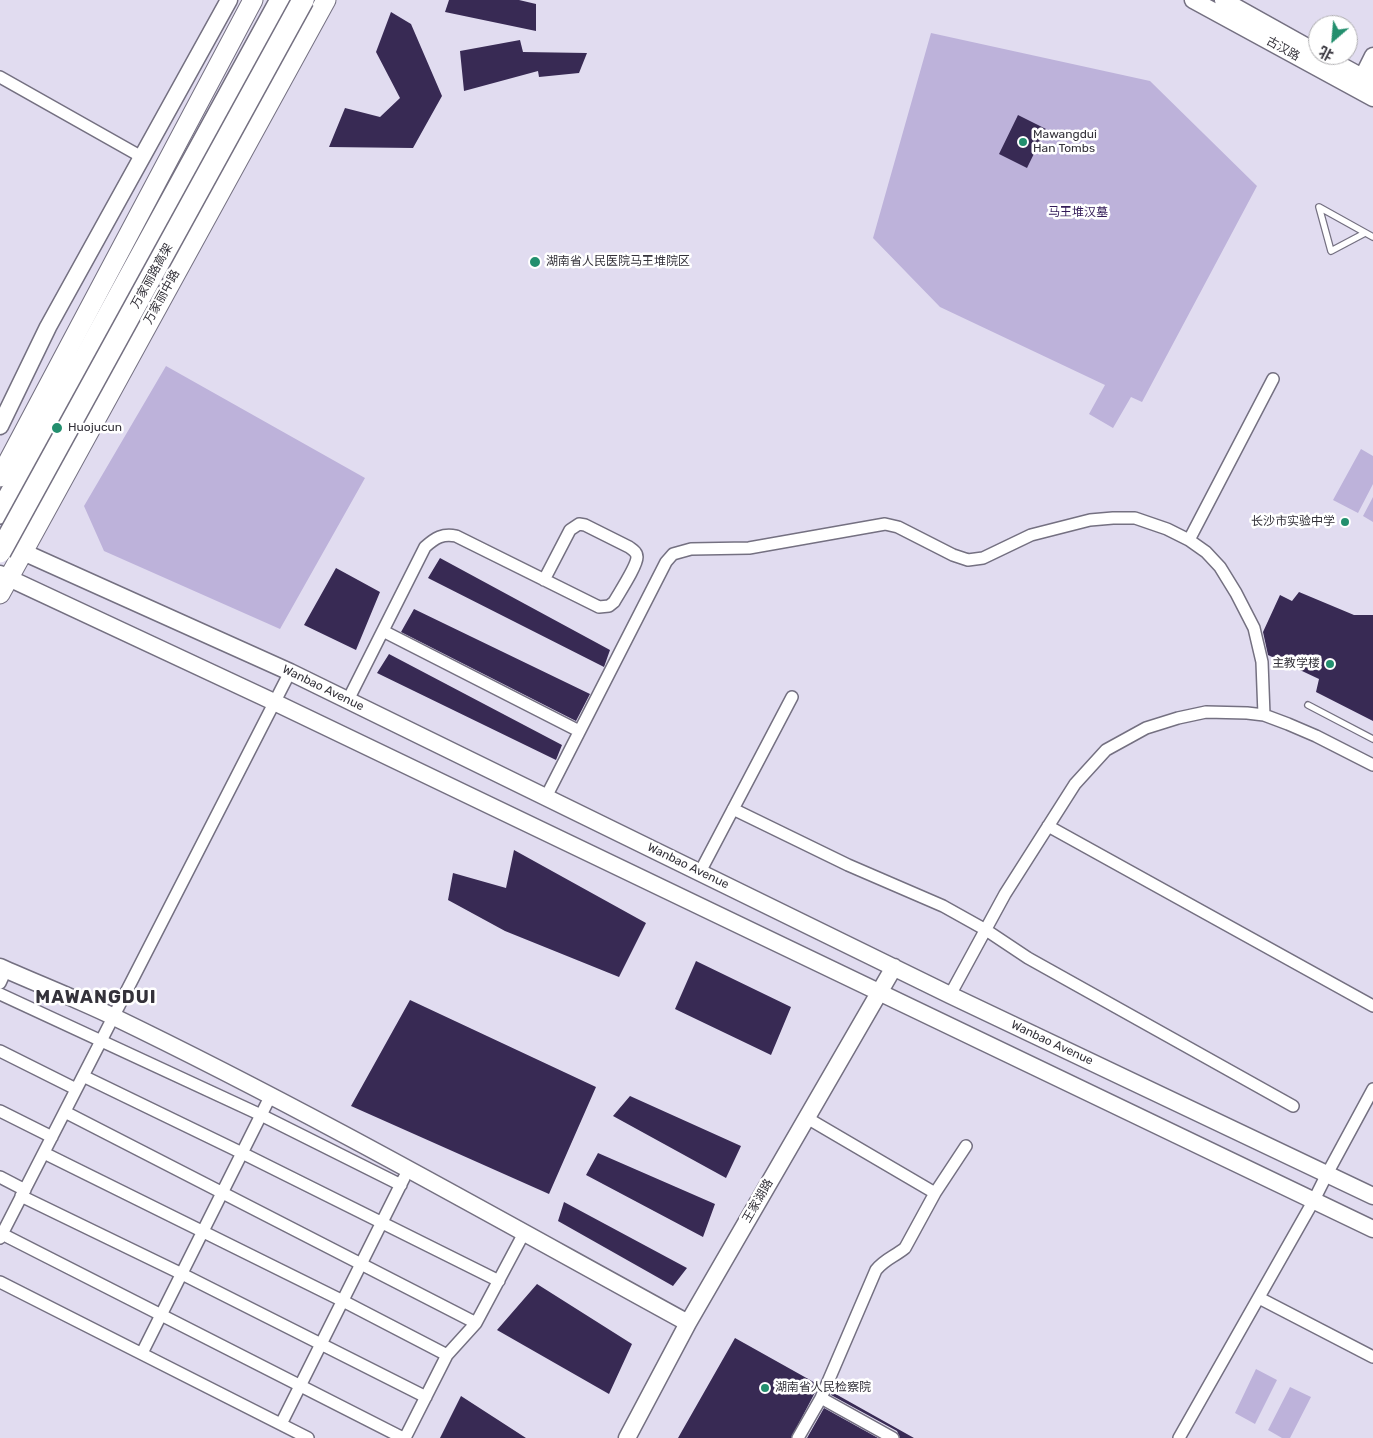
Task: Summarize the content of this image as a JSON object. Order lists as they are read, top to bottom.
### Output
{
  "streets": {
    "highway": ["万家丽路高架"],
    "main road": [
      "古汉路",
      "万家丽中路",
      "Wanbao Avenue",
      "王家湖路"
    ]
  },
  "crossings": [
    ["万家丽中路", "Wanbao Avenue"],
    ["Wanbao Avenue", "王家湖路"]
  ],
  "districts": ["MAWANGDUI"],
  "parks": ["马王堆汉墓"],
  "places": [
    "Mawangdui Han Tombs",
    "湖南省人民医院马王堆院区",
    "Huojucun",
    "长沙市实验中学",
    "主教学楼",
    "湖南省人民检察院"
  ],
  "north": "bottom left"
}
